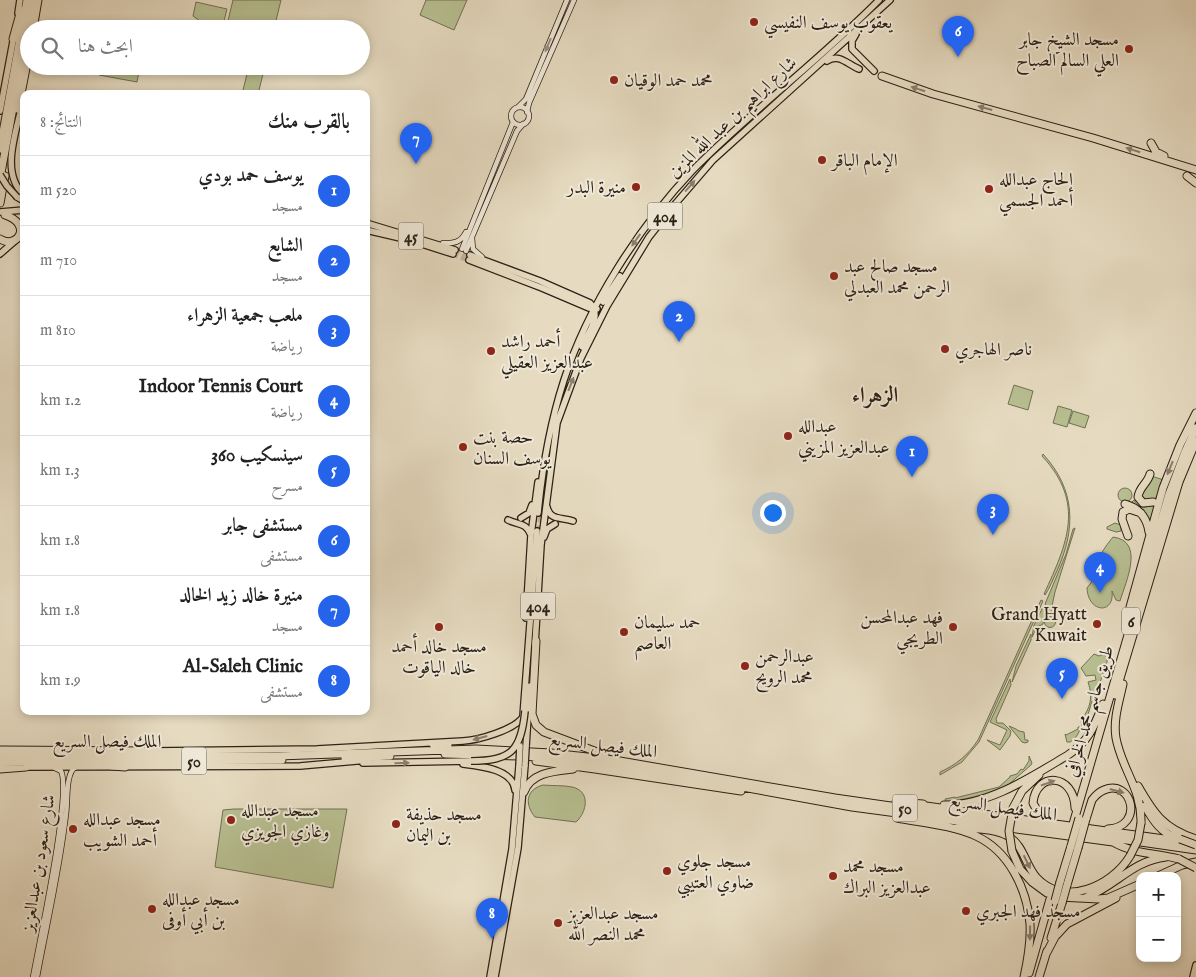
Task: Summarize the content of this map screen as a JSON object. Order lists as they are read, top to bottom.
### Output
{
  "streets": {
    "highway": [
      "6",
      "طريق جاسم محمد الخرافي",
      "الملك فيصل السريع",
      "50"
    ],
    "main road": [
      "شارع ابراهيم بن عبد الله المزين",
      "404",
      "45",
      "شارع سعود بن عبدالعزيز"
    ]
  },
  "crossings": [
    ["شارع ابراهيم بن عبد الله المزين", "404"],
    ["شارع ابراهيم بن عبد الله المزين", "45"],
    ["404", "الملك فيصل السريع"],
    ["الملك فيصل السريع", "شارع سعود بن عبدالعزيز"]
  ],
  "districts": ["الزهراء"],
  "places": [
    "يعقوب يوسف النفيسي",
    "مسجد الشيخ جابر العلي السالم الصباح",
    "محمد حمد الوقيان",
    "الإمام الباقر",
    "منيرة البدر",
    "الحاج عبدالله أحمد الجسمي",
    "مسجد صالح عبد الرحمن محمد العبدلي",
    "ناصر الهاجري",
    "أحمد راشد عبدالعزيز العقيلي",
    "عبدالله عبدالعزيز المزيني",
    "حصة بنت يوسف السنان",
    "Grand Hyatt Kuwait",
    "مسجد خالد أحمد خالد الياقوت",
    "فهد عبدالمحسن الطريجي",
    "حمد سليمان العاصم",
    "عبدالرحمن محمد الرويح",
    "مسجد عبدالله وغازي الجويزي",
    "مسجد حذيفة بن اليمان",
    "مسجد عبدالله أحمد الشويب",
    "مسجد جلوي ضاوي العتيبي",
    "مسجد محمد عبدالعزيز البراك",
    "مسجد عبدالله بن أبي أوفى",
    "مسجد فهد الجبري",
    "مسجد عبدالعزيز محمد النصر الله"
  ],
  "page": {
    "pins": [
      "6",
      "7",
      "2",
      "1",
      "3",
      "4",
      "5",
      "8"
    ],
    "search": "ابحث هنا",
    "heading": ["بالقرب منك", "النتائج: 8"],
    "list": [
      {
        "mark": "1",
        "name": "يوسف حمد بودي",
        "note": "مسجد",
        "value": "520 m"
      },
      {
        "mark": "2",
        "name": "الشايع",
        "note": "مسجد",
        "value": "710 m"
      },
      {
        "mark": "3",
        "name": "ملعب جمعية الزهراء",
        "note": "رياضة",
        "value": "810 m"
      },
      {
        "mark": "4",
        "name": "Indoor Tennis Court",
        "note": "رياضة",
        "value": "1.2 km"
      },
      {
        "mark": "5",
        "name": "سينسكيب 360",
        "note": "مسرح",
        "value": "1.3 km"
      },
      {
        "mark": "6",
        "name": "مستشفى جابر",
        "note": "مستشفى",
        "value": "1.8 km"
      },
      {
        "mark": "7",
        "name": "منيرة خالد زيد الخالد",
        "note": "مسجد",
        "value": "1.8 km"
      },
      {
        "mark": "8",
        "name": "Al-Saleh Clinic",
        "note": "مستشفى",
        "value": "1.9 km"
      }
    ],
    "map_buttons": ["+", "−"]
  }
}
